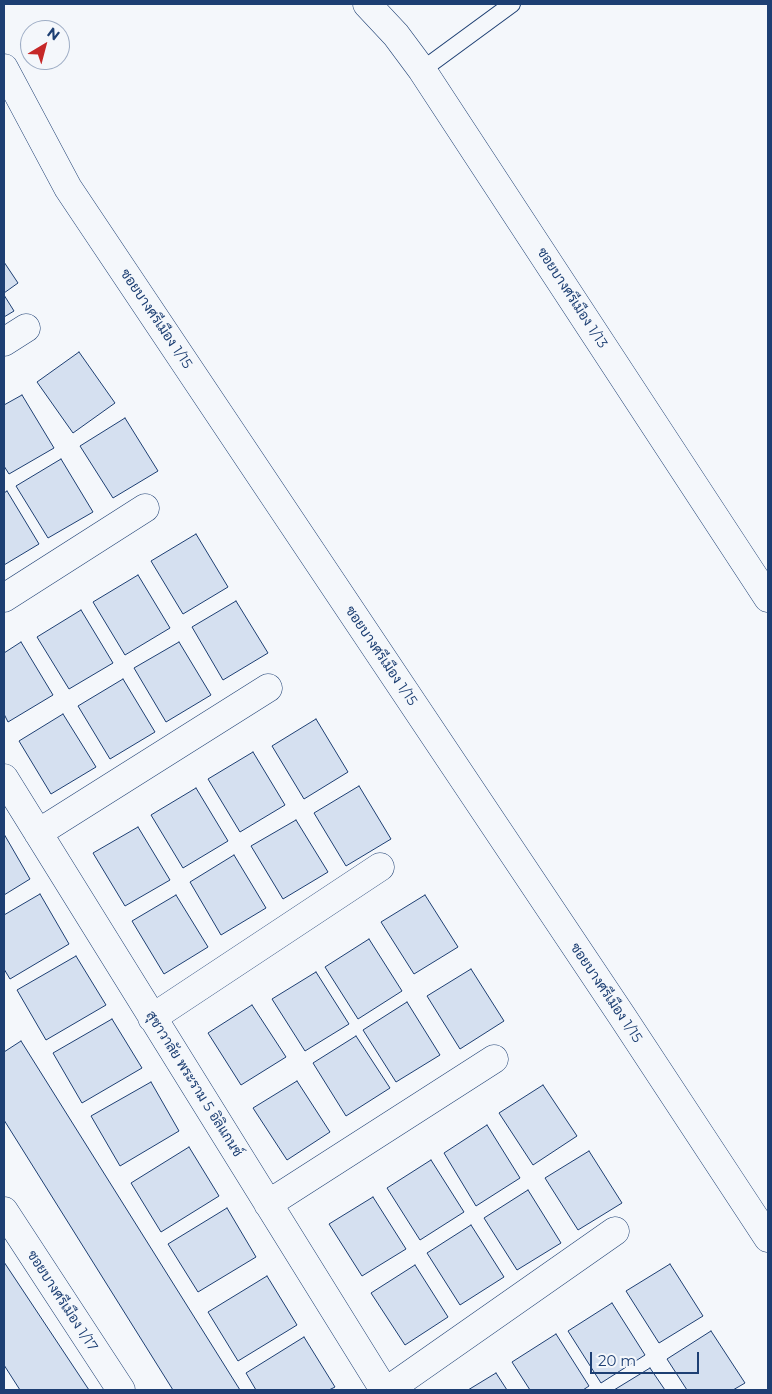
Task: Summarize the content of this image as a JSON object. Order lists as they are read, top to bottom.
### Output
{
  "streets": {
    "street": [
      "ซอยบางศรีเมือง 1/13",
      "ซอยบางศรีเมือง 1/15",
      "สุชาวาลัย พระราม 5 อิลิแกนซ์",
      "ซอยบางศรีเมือง 1/17"
    ]
  },
  "scale_bar": "20 m",
  "north": "top right"
}
